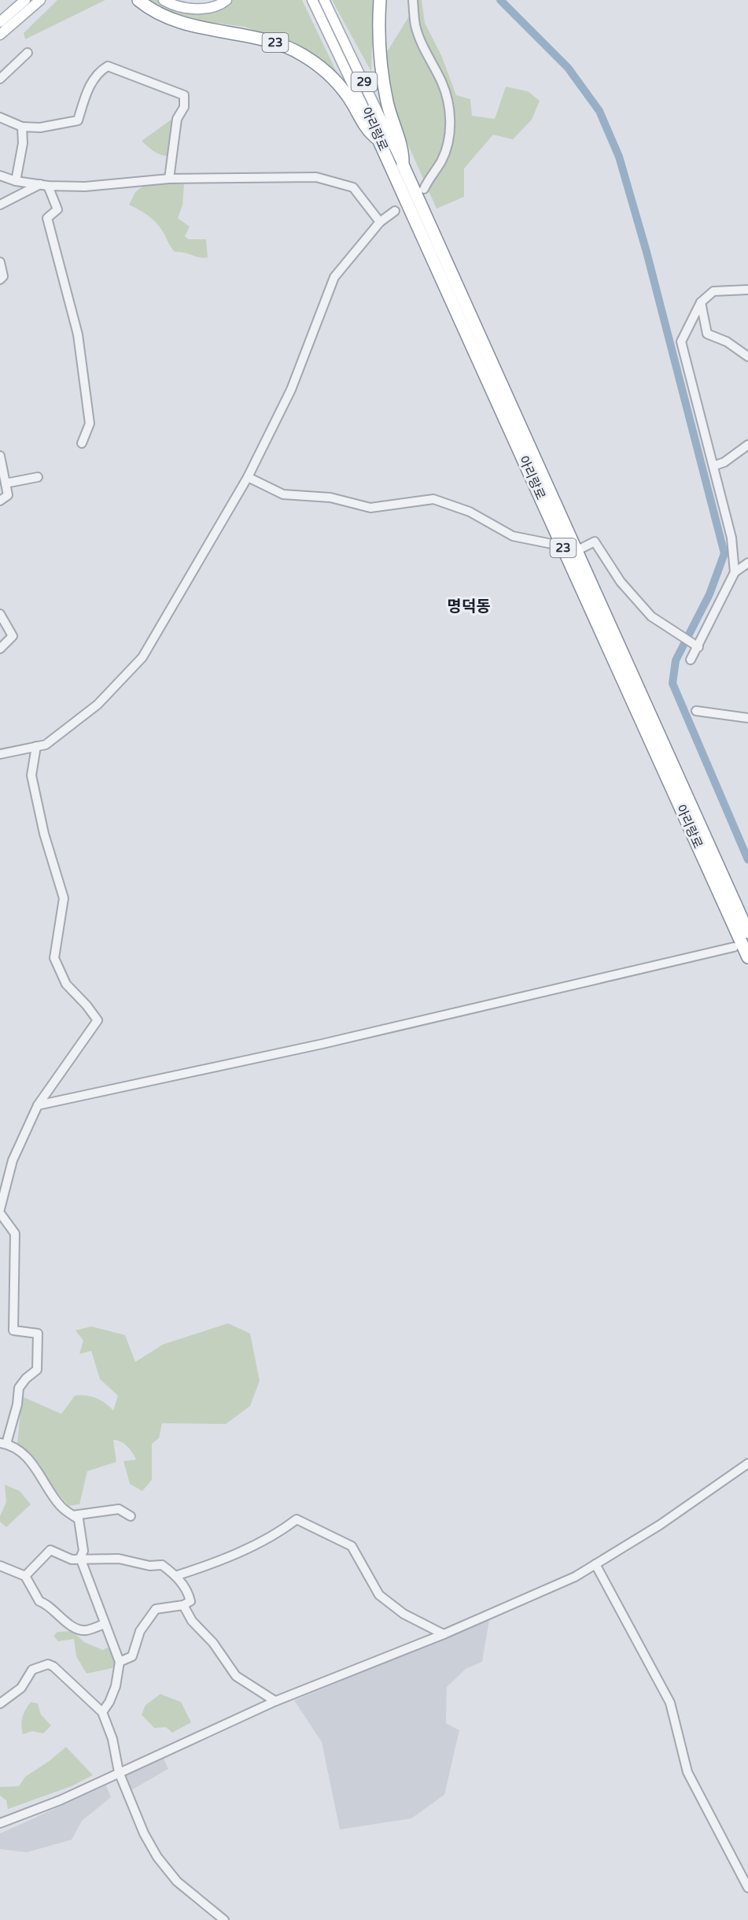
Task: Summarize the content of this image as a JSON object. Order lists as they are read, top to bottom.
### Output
{
  "streets": {
    "highway": ["23", "아리랑로"],
    "main road": ["29"]
  },
  "crossings": [
    ["23", "아리랑로"]
  ],
  "districts": ["명덕동"]
}
